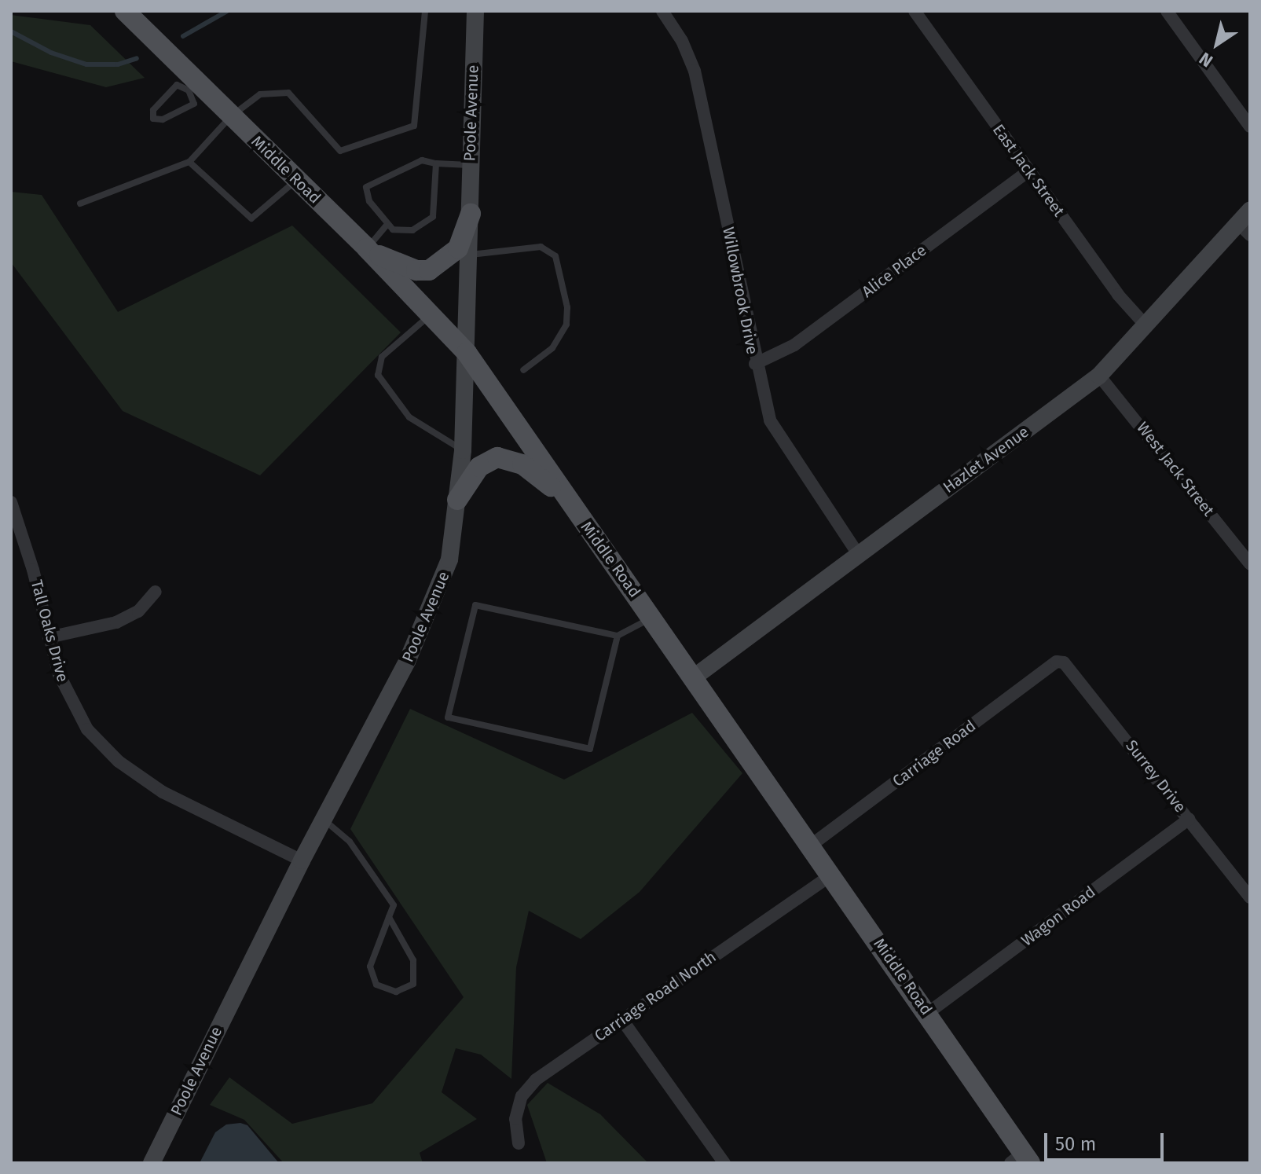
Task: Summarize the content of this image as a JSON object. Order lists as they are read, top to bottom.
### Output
{
  "streets": {
    "main road": ["Middle Road"],
    "street": [
      "Poole Avenue",
      "East Jack Street",
      "Alice Place",
      "Willowbrook Drive",
      "Hazlet Avenue",
      "West Jack Street",
      "Tall Oaks Drive",
      "Carriage Road",
      "Surrey Drive",
      "Wagon Road",
      "Carriage Road North"
    ]
  },
  "crossings": [
    ["Poole Avenue", "Middle Road"],
    ["Poole Avenue", "Tall Oaks Drive"],
    ["Middle Road", "Hazlet Avenue"],
    ["Middle Road", "Carriage Road"],
    ["Middle Road", "Wagon Road"],
    ["Middle Road", "Carriage Road North"],
    ["East Jack Street", "Alice Place"],
    ["East Jack Street", "Hazlet Avenue"],
    ["Alice Place", "Willowbrook Drive"],
    ["Willowbrook Drive", "Hazlet Avenue"],
    ["Hazlet Avenue", "West Jack Street"],
    ["Carriage Road", "Surrey Drive"],
    ["Surrey Drive", "Wagon Road"]
  ],
  "scale_bar": "50 m",
  "north": "bottom left"
}
